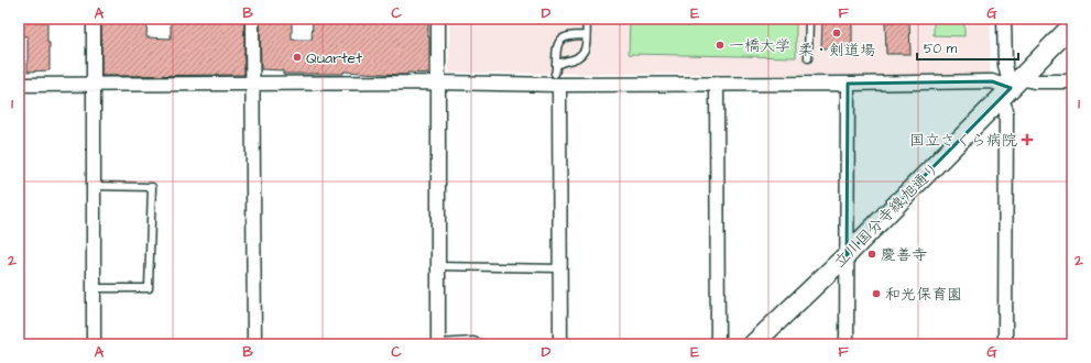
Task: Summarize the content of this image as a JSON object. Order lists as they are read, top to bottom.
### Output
{
  "streets": {
    "main road": ["立川国分寺線;旭通り"]
  },
  "places": {
    "other": [
      "柔・剣道場",
      "一橋大学",
      "Quartet",
      "慶善寺",
      "和光保育園"
    ],
    "health": ["国立さくら病院"]
  },
  "scale_bar": "50 m",
  "grid": {
    "columns": [
      "A",
      "B",
      "C",
      "D",
      "E",
      "F",
      "G"
    ],
    "rows": ["1", "2"]
  }
}
